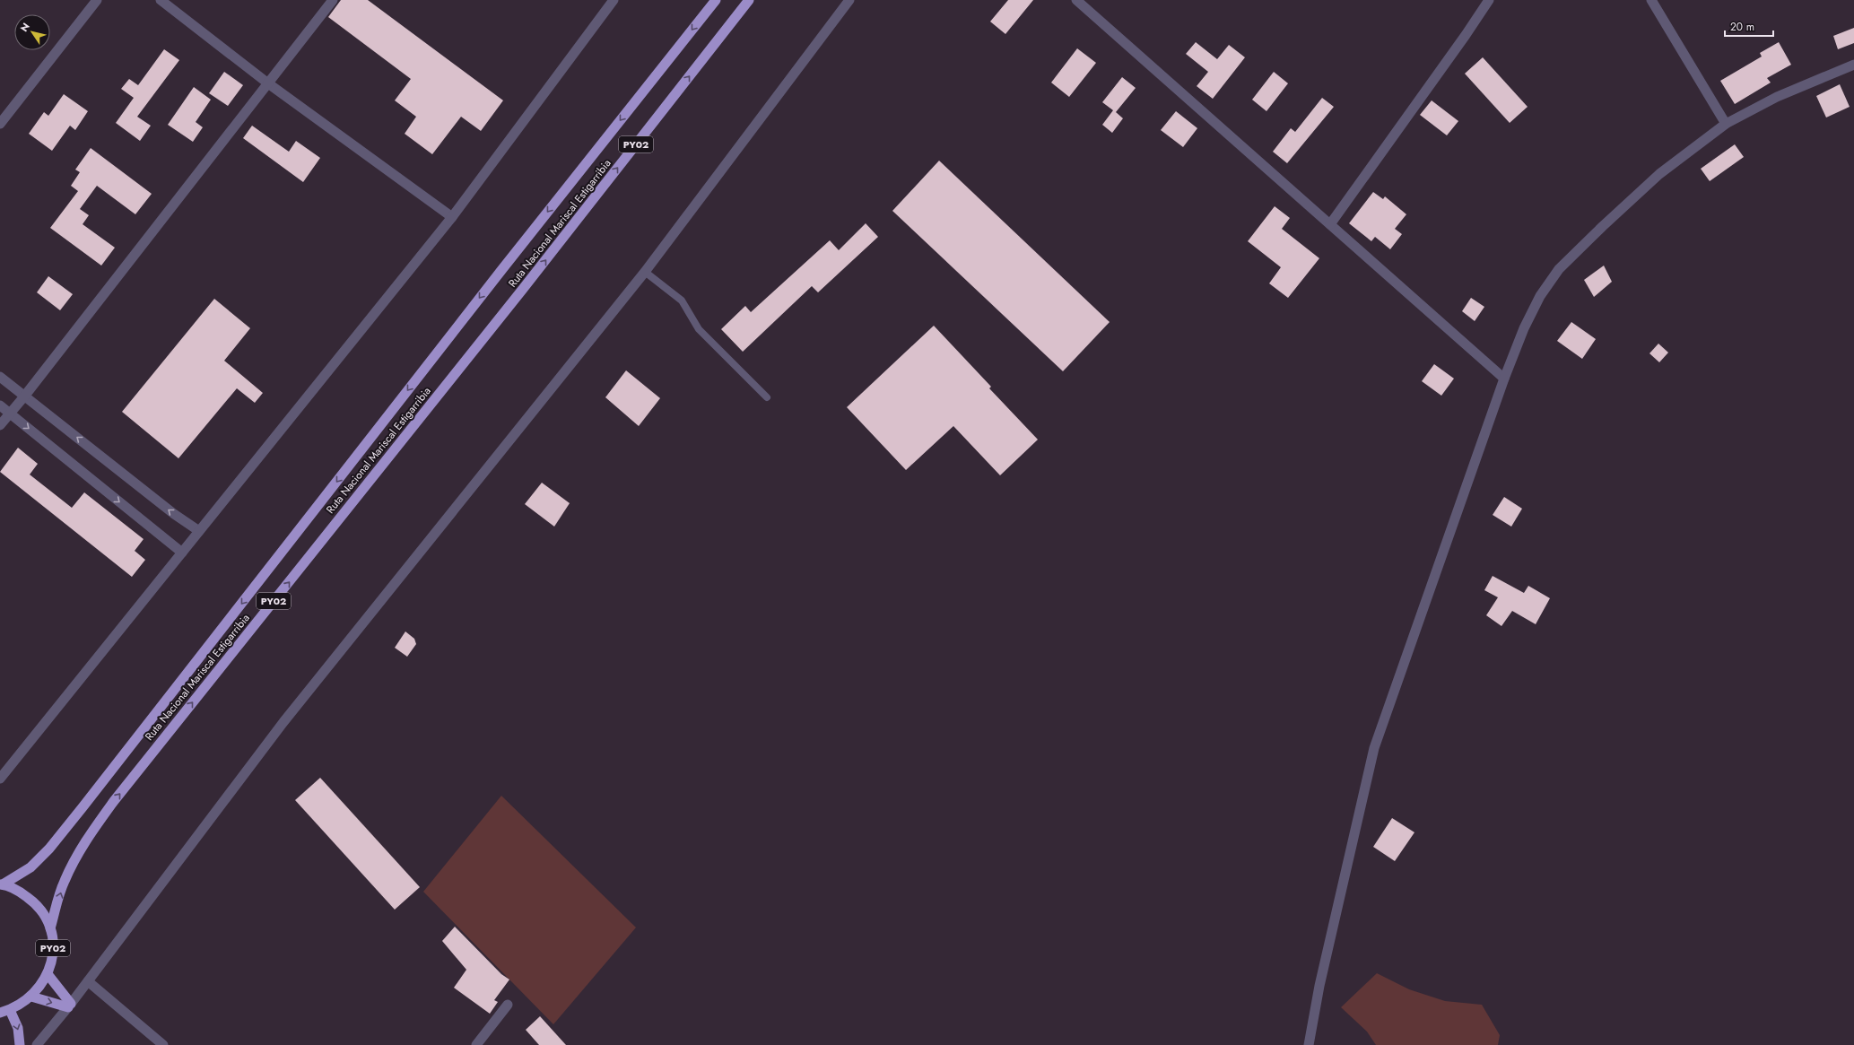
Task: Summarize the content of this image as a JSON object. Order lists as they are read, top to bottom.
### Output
{
  "streets": {
    "highway": ["PY02", "Ruta Nacional Mariscal Estigarribia"]
  },
  "crossings": [
    ["PY02", "Ruta Nacional Mariscal Estigarribia"]
  ],
  "scale_bar": "20 m",
  "north": "top left"
}
